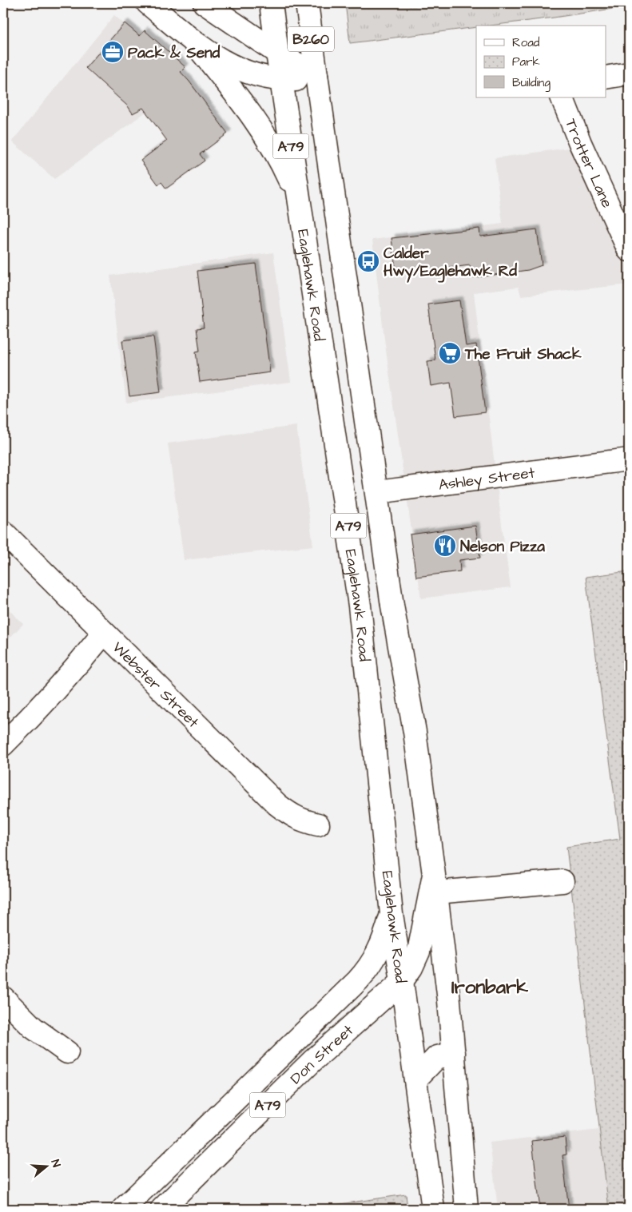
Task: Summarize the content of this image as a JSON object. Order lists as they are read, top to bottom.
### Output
{
  "streets": {
    "main road": [
      "B260",
      "A79",
      "Trotter Lane",
      "Eaglehawk Road",
      "Ashley Street",
      "Webster Street",
      "Don Street"
    ]
  },
  "crossings": [
    ["B260", "A79"],
    ["A79", "Ashley Street"],
    ["A79", "Don Street"],
    ["Eaglehawk Road", "Ashley Street"],
    ["Eaglehawk Road", "Don Street"]
  ],
  "districts": ["Ironbark"],
  "places": {
    "office": ["Pack & Send"],
    "bus stop": ["Calder Hwy/Eaglehawk Rd"],
    "supermarket": ["The Fruit Shack"],
    "restaurant": ["Nelson Pizza"]
  },
  "legend": ["Road", "Park", "Building"],
  "north": "right"
}
